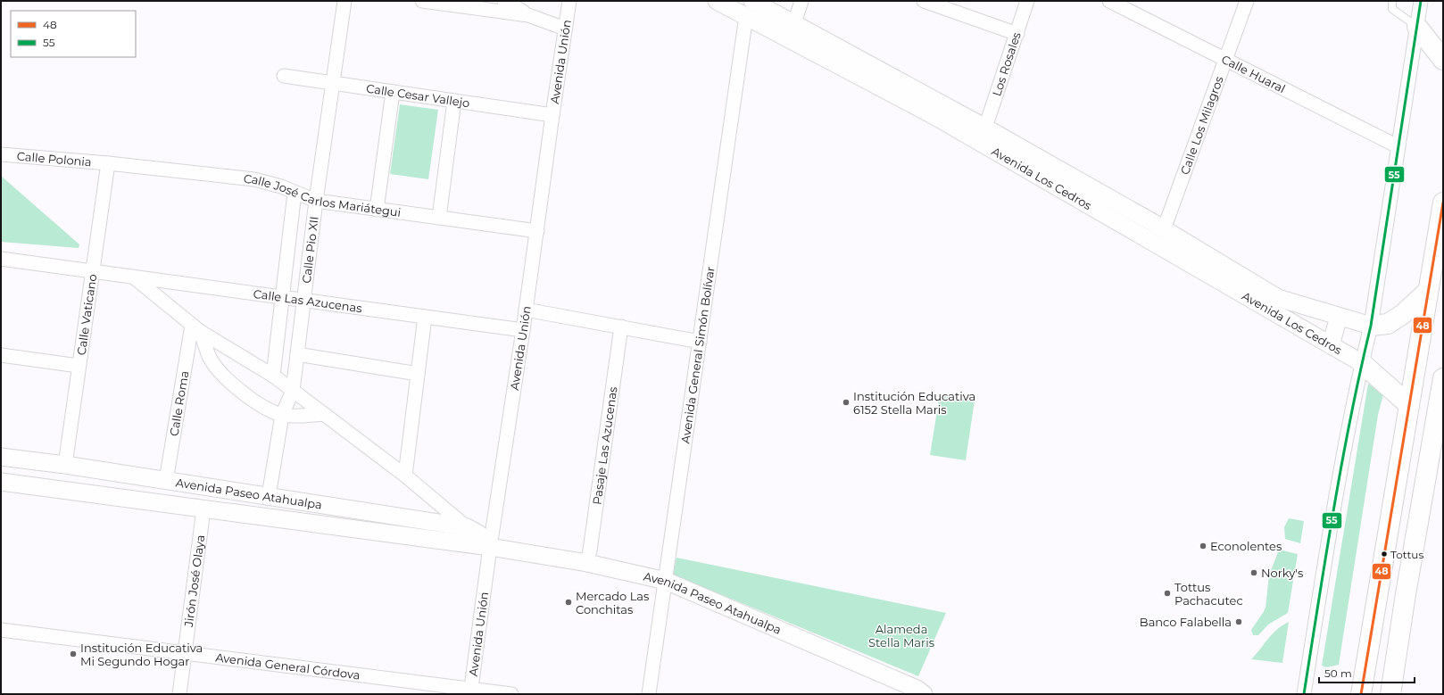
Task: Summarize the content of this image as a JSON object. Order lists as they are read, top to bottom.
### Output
{
  "streets": {
    "street": [
      "Avenida Unión",
      "Los Rosales",
      "Calle Huaral",
      "Calle Cesar Vallejo",
      "Calle Los Milagros",
      "Calle Polonia",
      "Avenida Los Cedros",
      "Calle José Carlos Mariátegui",
      "Calle Pio XII",
      "Calle Las Azucenas",
      "Calle Vaticano",
      "Avenida General Simón Bolívar",
      "Calle Roma",
      "Pasaje Las Azucenas",
      "Avenida Paseo Atahualpa",
      "Jirón José Olaya",
      "Avenida General Córdova"
    ]
  },
  "crossings": [
    ["Avenida Unión", "Calle Cesar Vallejo"],
    ["Avenida Unión", "Calle José Carlos Mariátegui"],
    ["Avenida Unión", "Calle Las Azucenas"],
    ["Avenida Unión", "Avenida Paseo Atahualpa"],
    ["Avenida Unión", "Avenida General Córdova"],
    ["Los Rosales", "Avenida Los Cedros"],
    ["Calle Huaral", "Calle Los Milagros"],
    ["Calle Cesar Vallejo", "Calle Pio XII"],
    ["Calle Los Milagros", "Avenida Los Cedros"],
    ["Calle Polonia", "Calle José Carlos Mariátegui"],
    ["Calle Polonia", "Calle Vaticano"],
    ["Avenida Los Cedros", "Avenida General Simón Bolívar"],
    ["Calle José Carlos Mariátegui", "Calle Pio XII"],
    ["Calle José Carlos Mariátegui", "Calle Vaticano"],
    ["Calle Pio XII", "Calle Las Azucenas"],
    ["Calle Pio XII", "Avenida Paseo Atahualpa"],
    ["Calle Las Azucenas", "Calle Vaticano"],
    ["Calle Vaticano", "Avenida Paseo Atahualpa"],
    ["Avenida General Simón Bolívar", "Avenida Paseo Atahualpa"],
    ["Calle Roma", "Avenida Paseo Atahualpa"],
    ["Pasaje Las Azucenas", "Avenida Paseo Atahualpa"],
    ["Avenida Paseo Atahualpa", "Jirón José Olaya"],
    ["Jirón José Olaya", "Avenida General Córdova"]
  ],
  "parks": ["Alameda Stella Maris"],
  "places": [
    "Institución Educativa 6152 Stella Maris",
    "Econolentes",
    "Tottus",
    "Norky's",
    "Tottus Pachacutec",
    "Mercado Las Conchitas",
    "Banco Falabella",
    "Institución Educativa Mi Segundo Hogar"
  ],
  "lines": ["transit line 55", "transit line 48"],
  "legend": ["48", "55"],
  "scale_bar": "50 m"
}
